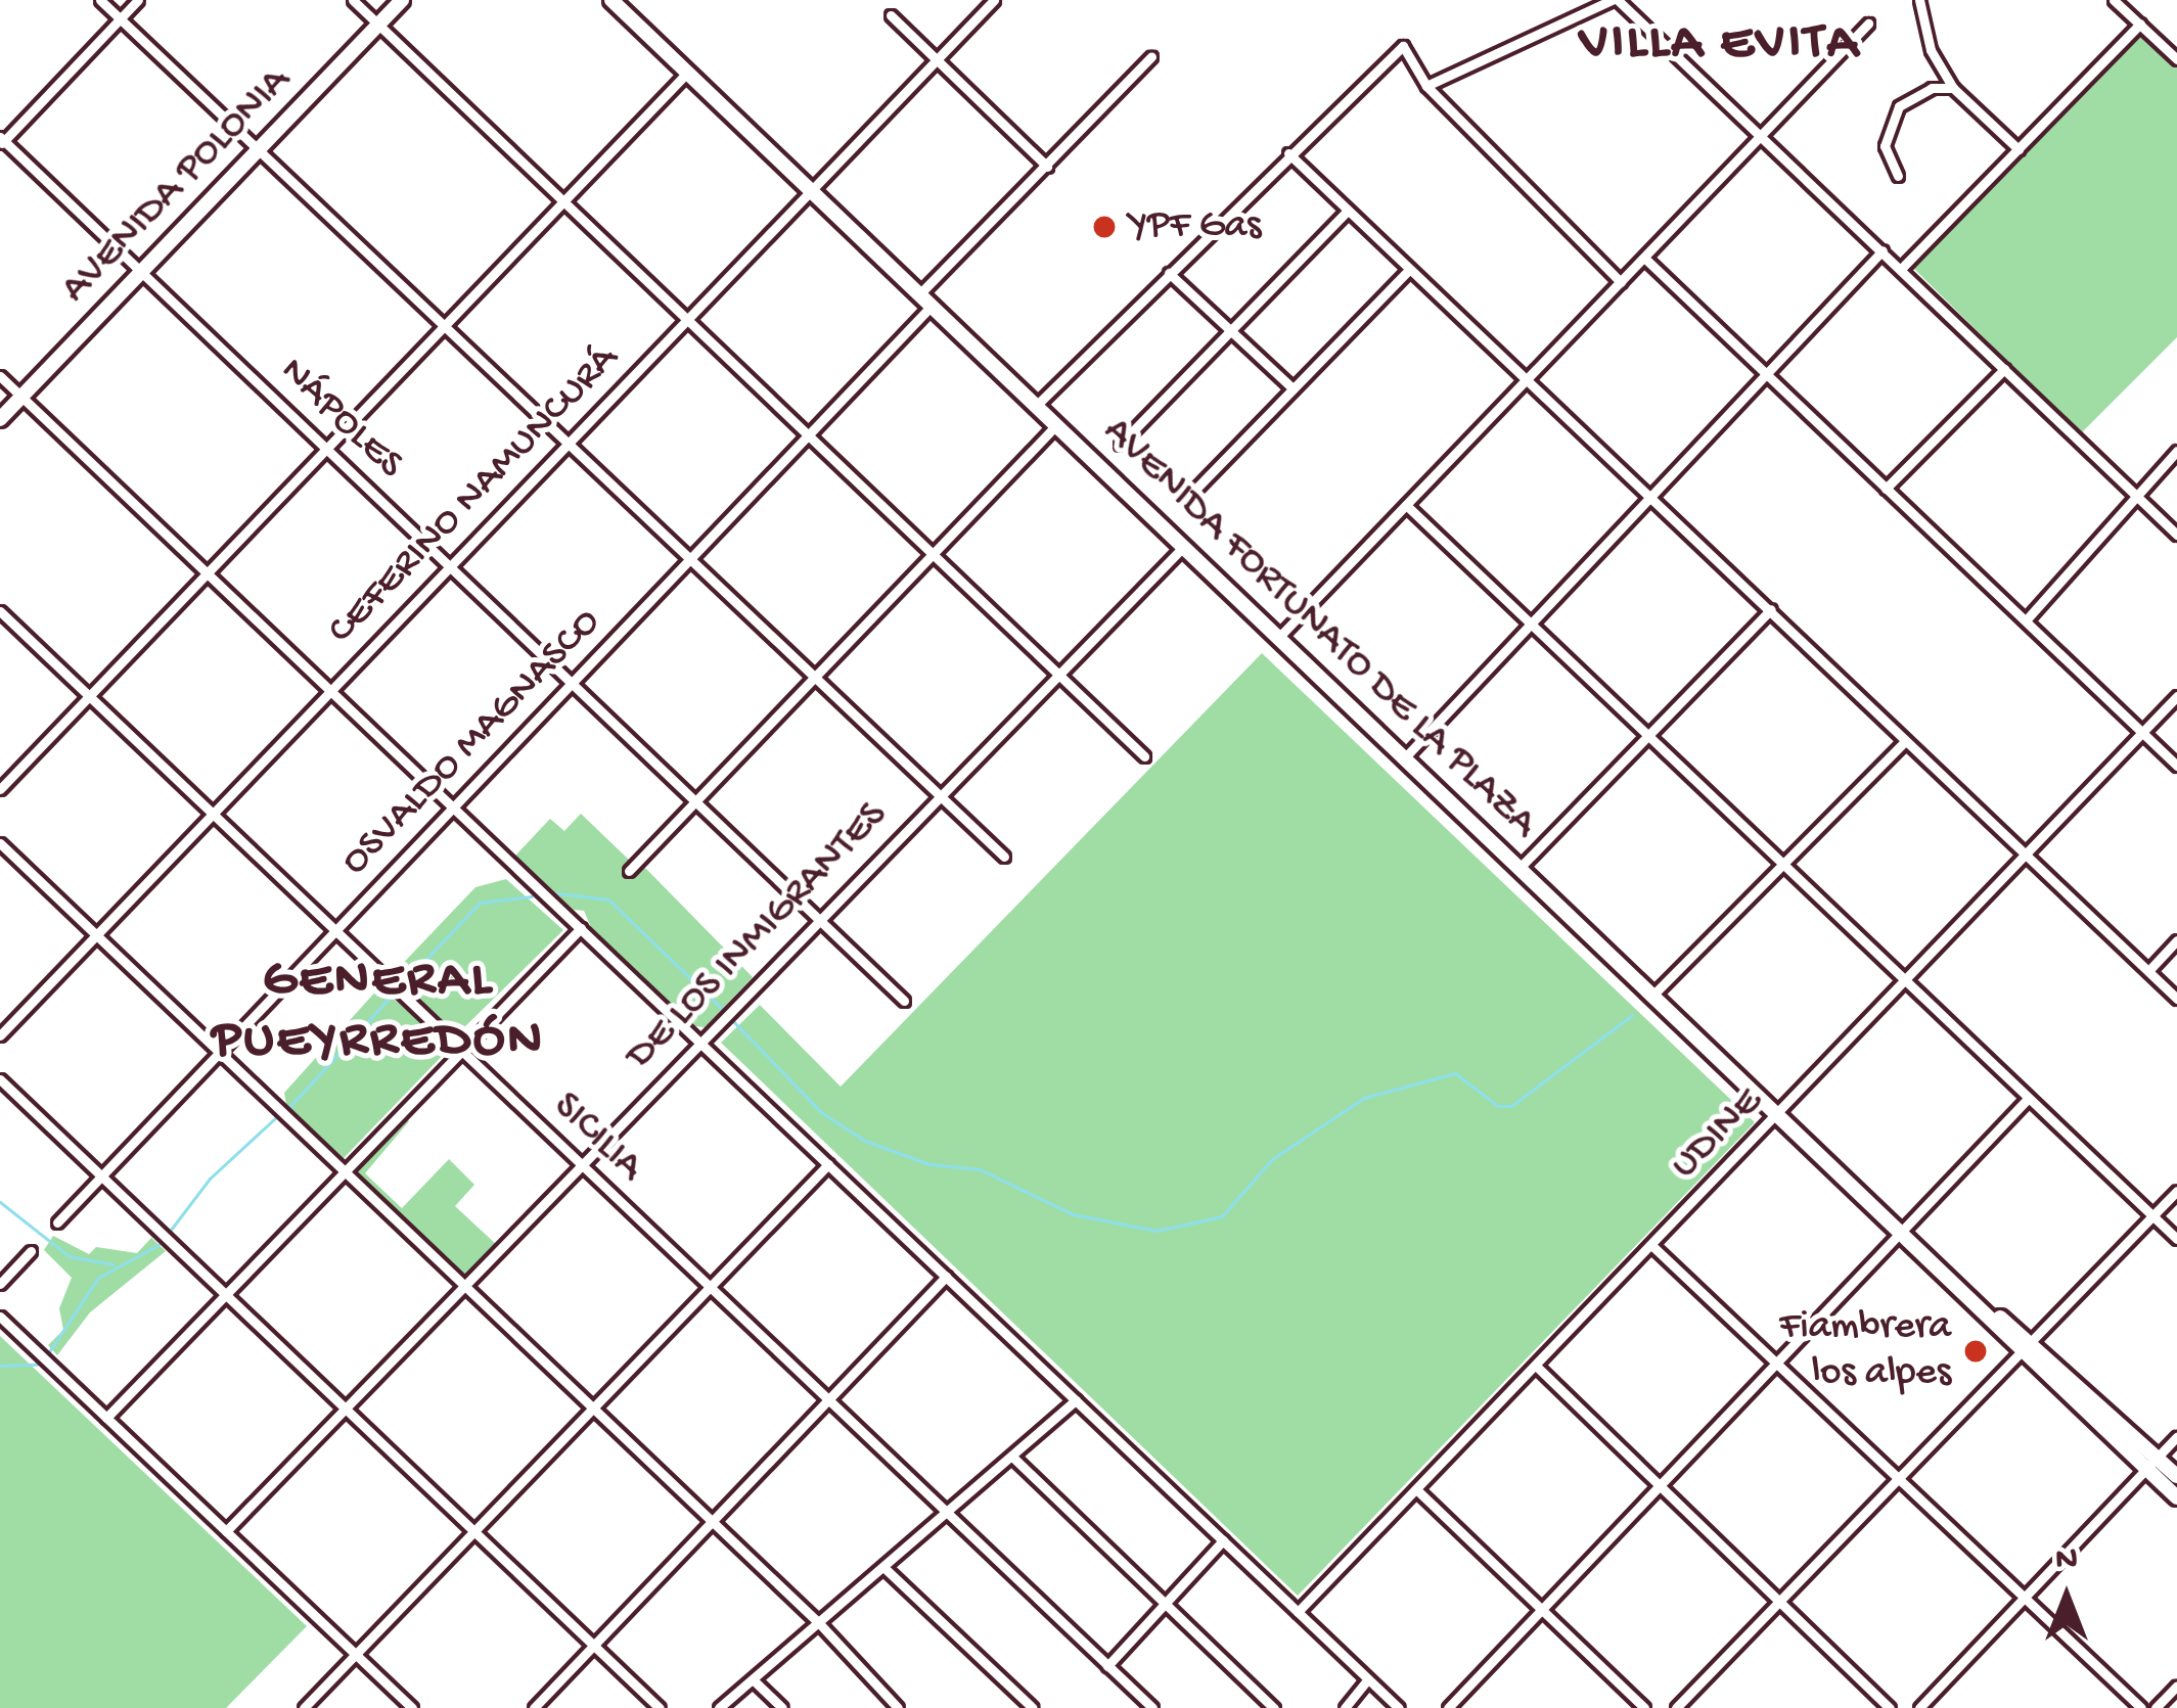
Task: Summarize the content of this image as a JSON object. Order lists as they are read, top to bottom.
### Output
{
  "streets": {
    "main road": ["AVENIDA POLONIA", "AVENIDA FORTUNATO DE LA PLAZA"],
    "street": [
      "NÁPOLES",
      "CEFERINO NAMUNCURÁ",
      "OSVALDO MAGNASCO",
      "DE LOS INMIGRANTES",
      "UDINE",
      "SICILIA"
    ]
  },
  "crossings": [
    ["AVENIDA POLONIA", "NÁPOLES"],
    ["NÁPOLES", "CEFERINO NAMUNCURÁ"],
    ["NÁPOLES", "OSVALDO MAGNASCO"],
    ["NÁPOLES", "DE LOS INMIGRANTES"],
    ["CEFERINO NAMUNCURÁ", "AVENIDA FORTUNATO DE LA PLAZA"],
    ["CEFERINO NAMUNCURÁ", "SICILIA"],
    ["AVENIDA FORTUNATO DE LA PLAZA", "OSVALDO MAGNASCO"],
    ["AVENIDA FORTUNATO DE LA PLAZA", "DE LOS INMIGRANTES"],
    ["AVENIDA FORTUNATO DE LA PLAZA", "UDINE"],
    ["OSVALDO MAGNASCO", "SICILIA"],
    ["DE LOS INMIGRANTES", "SICILIA"]
  ],
  "districts": ["VILLA EVITA", "GENERAL PUEYRREDÓN"],
  "places": ["YPF Gas", "Fiambrera los alpes"],
  "north": "top"
}
